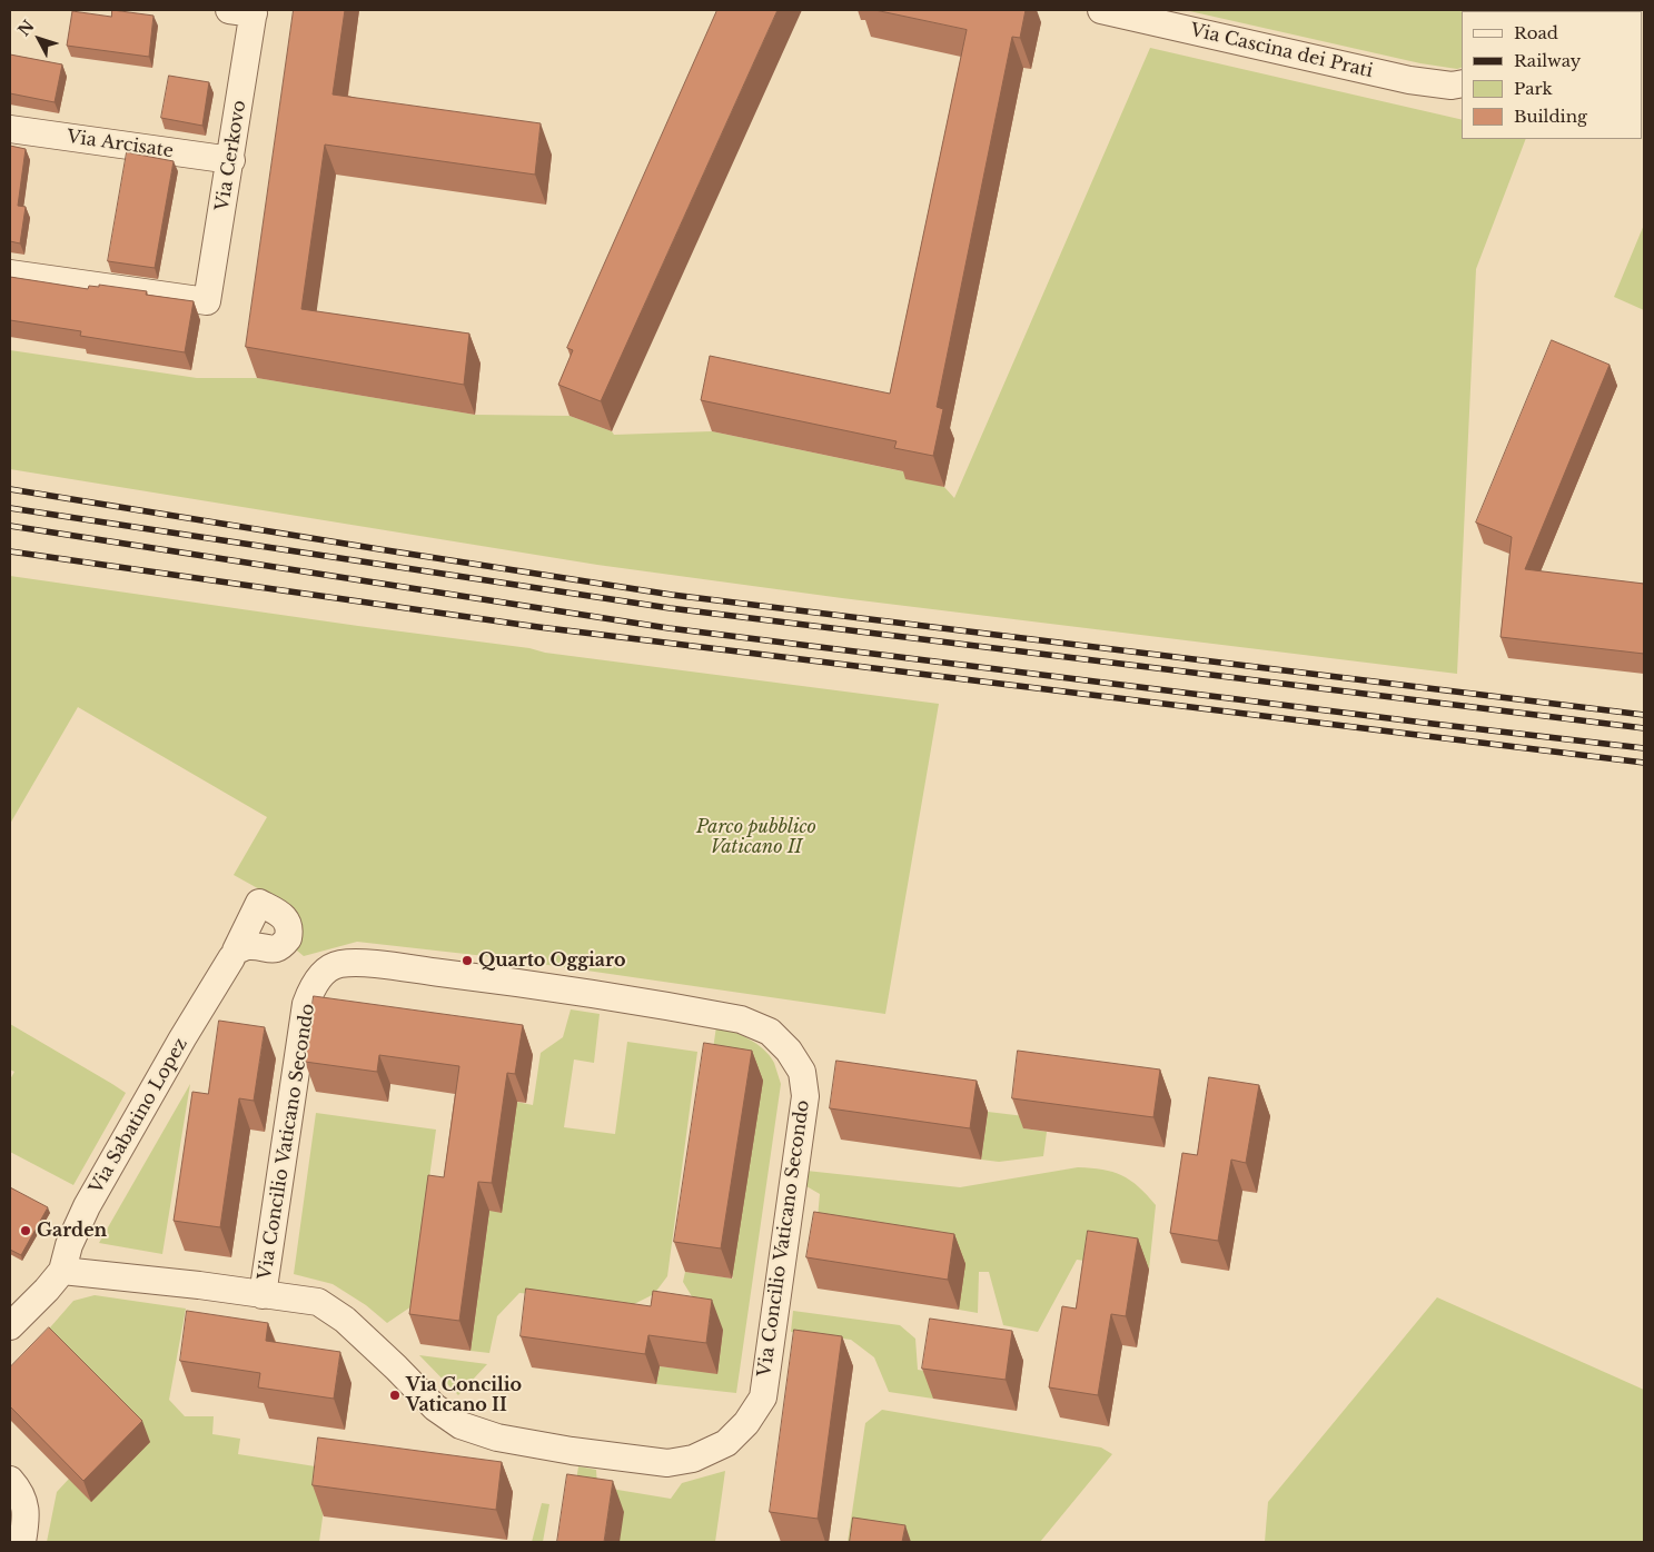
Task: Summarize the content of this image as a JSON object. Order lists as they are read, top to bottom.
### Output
{
  "streets": {
    "street": [
      "Via Cascina dei Prati",
      "Via Arcisate",
      "Via Cerkovo",
      "Via Sabatino Lopez",
      "Via Concilio Vaticano Secondo"
    ]
  },
  "crossings": [
    ["Via Arcisate", "Via Cerkovo"],
    ["Via Sabatino Lopez", "Via Concilio Vaticano Secondo"]
  ],
  "parks": ["Parco pubblico Vaticano II"],
  "places": ["Quarto Oggiaro", "Garden", "Via Concilio Vaticano II"],
  "legend": [
    "Road",
    "Railway",
    "Park",
    "Building"
  ],
  "north": "top left"
}
